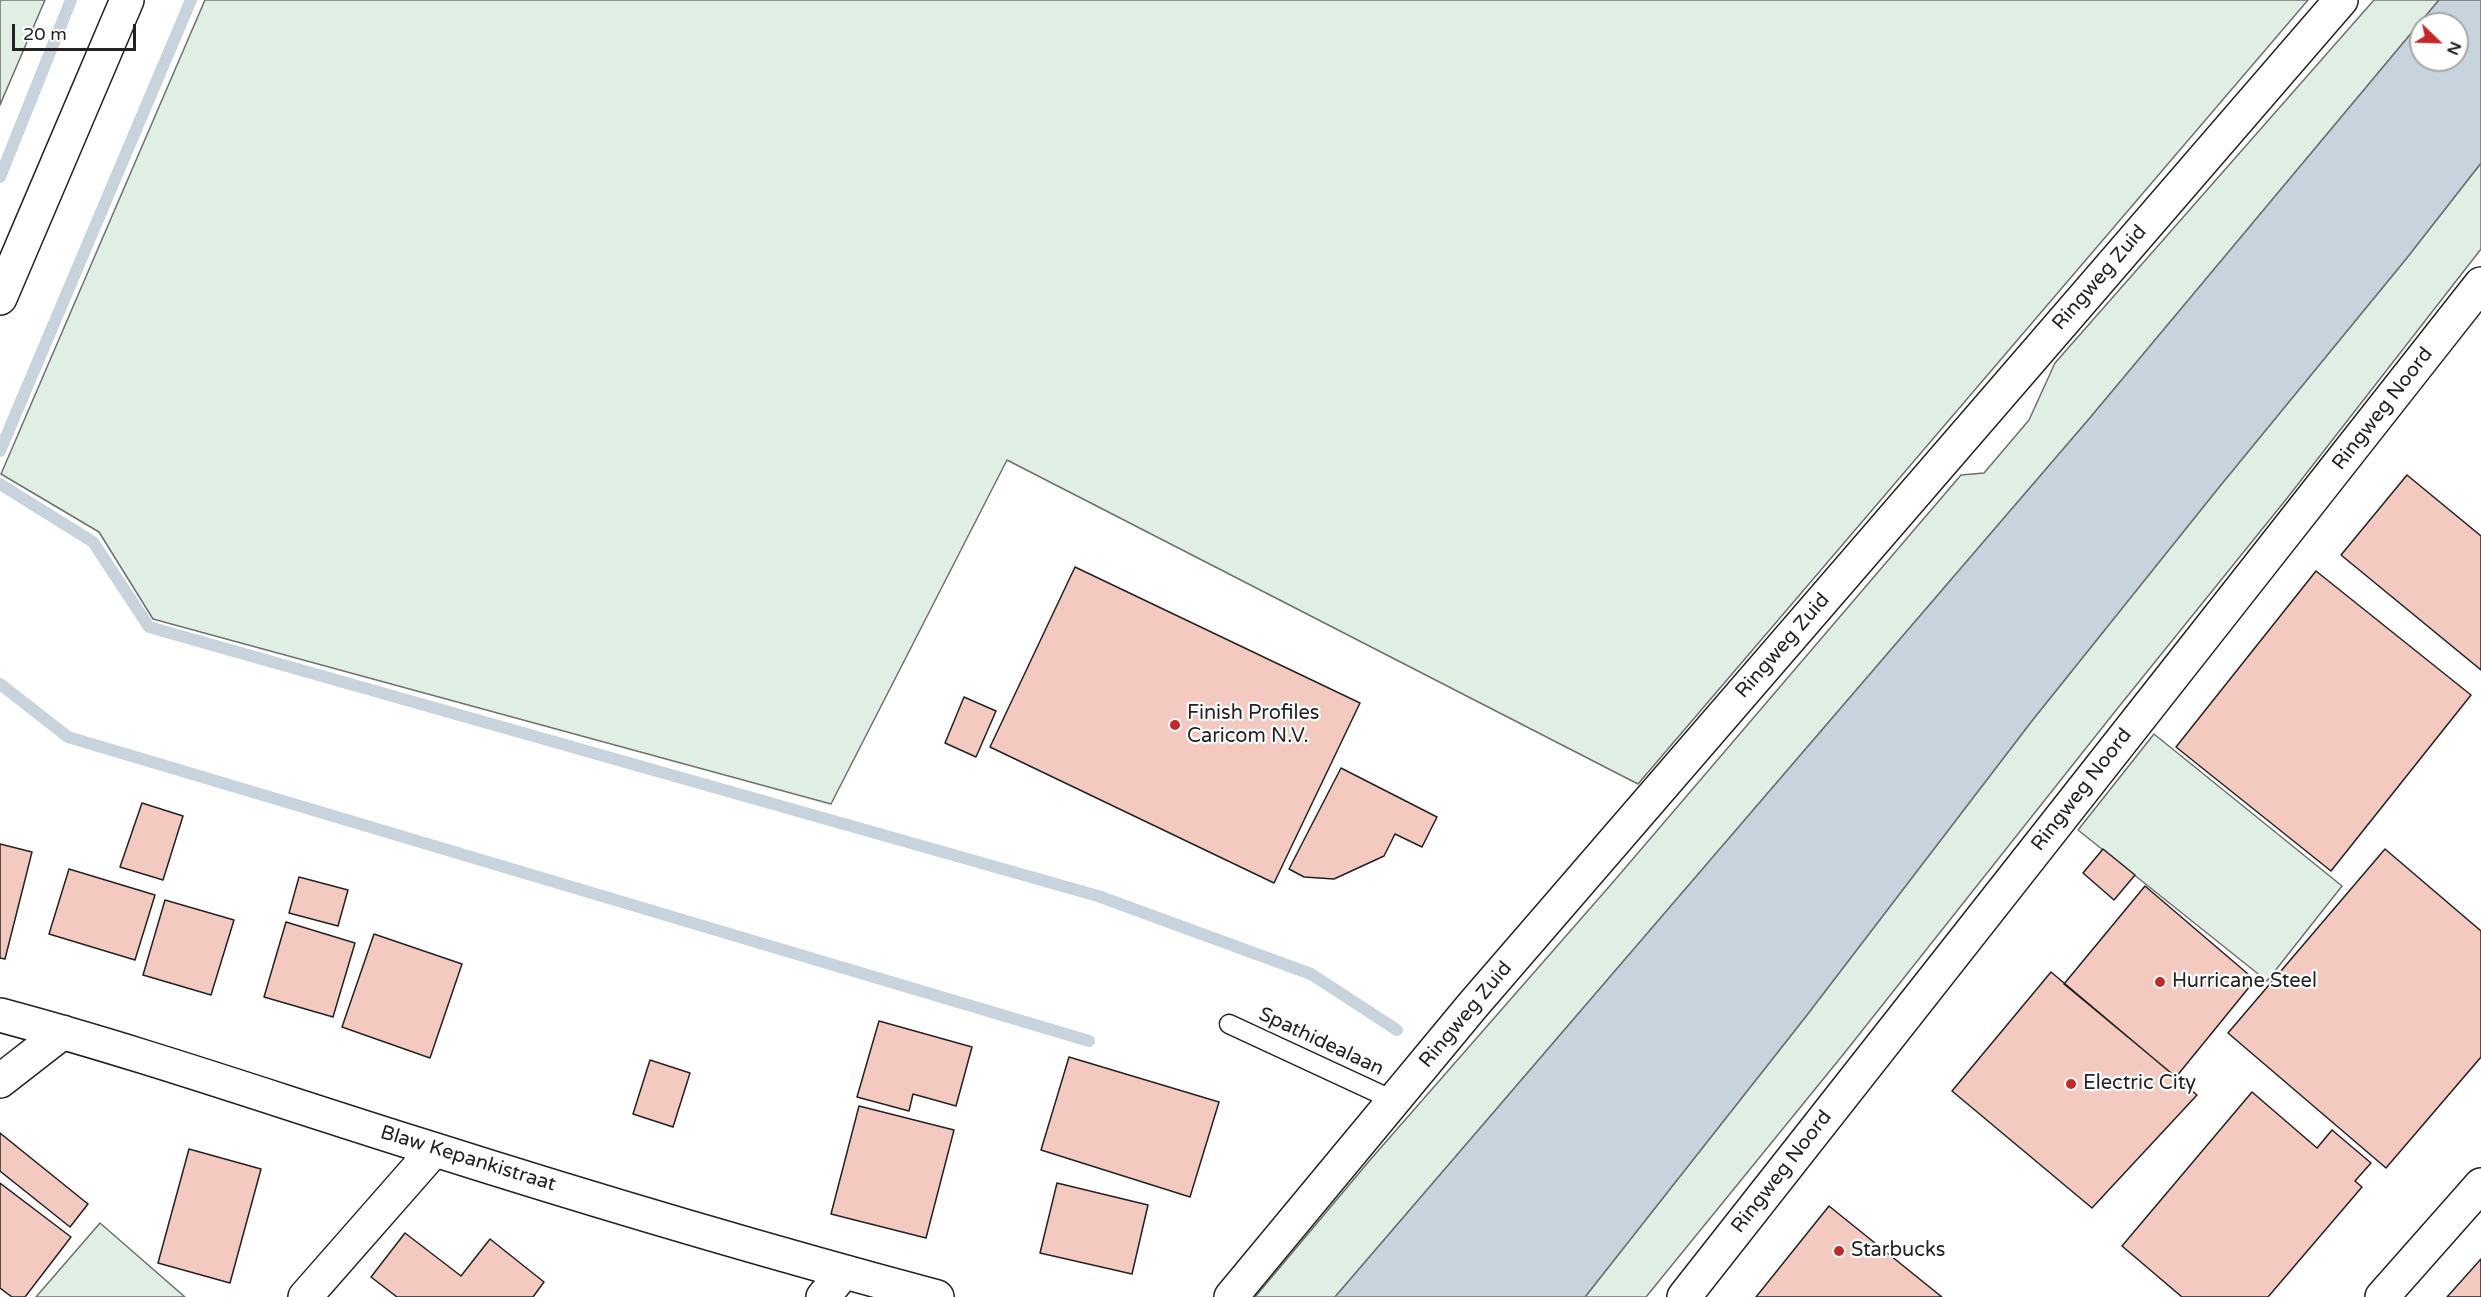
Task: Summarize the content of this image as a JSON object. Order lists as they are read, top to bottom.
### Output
{
  "streets": {
    "street": ["Ringweg Zuid", "Ringweg Noord", "Blaw Kepankistraat"],
    "lane": ["Spathidealaan"]
  },
  "crossings": [
    ["Ringweg Zuid", "Spathidealaan"]
  ],
  "places": [
    "Finish Profiles Caricom N.V.",
    "Hurricane Steel",
    "Electric City",
    "Starbucks"
  ],
  "scale_bar": "20 m",
  "north": "bottom right"
}
